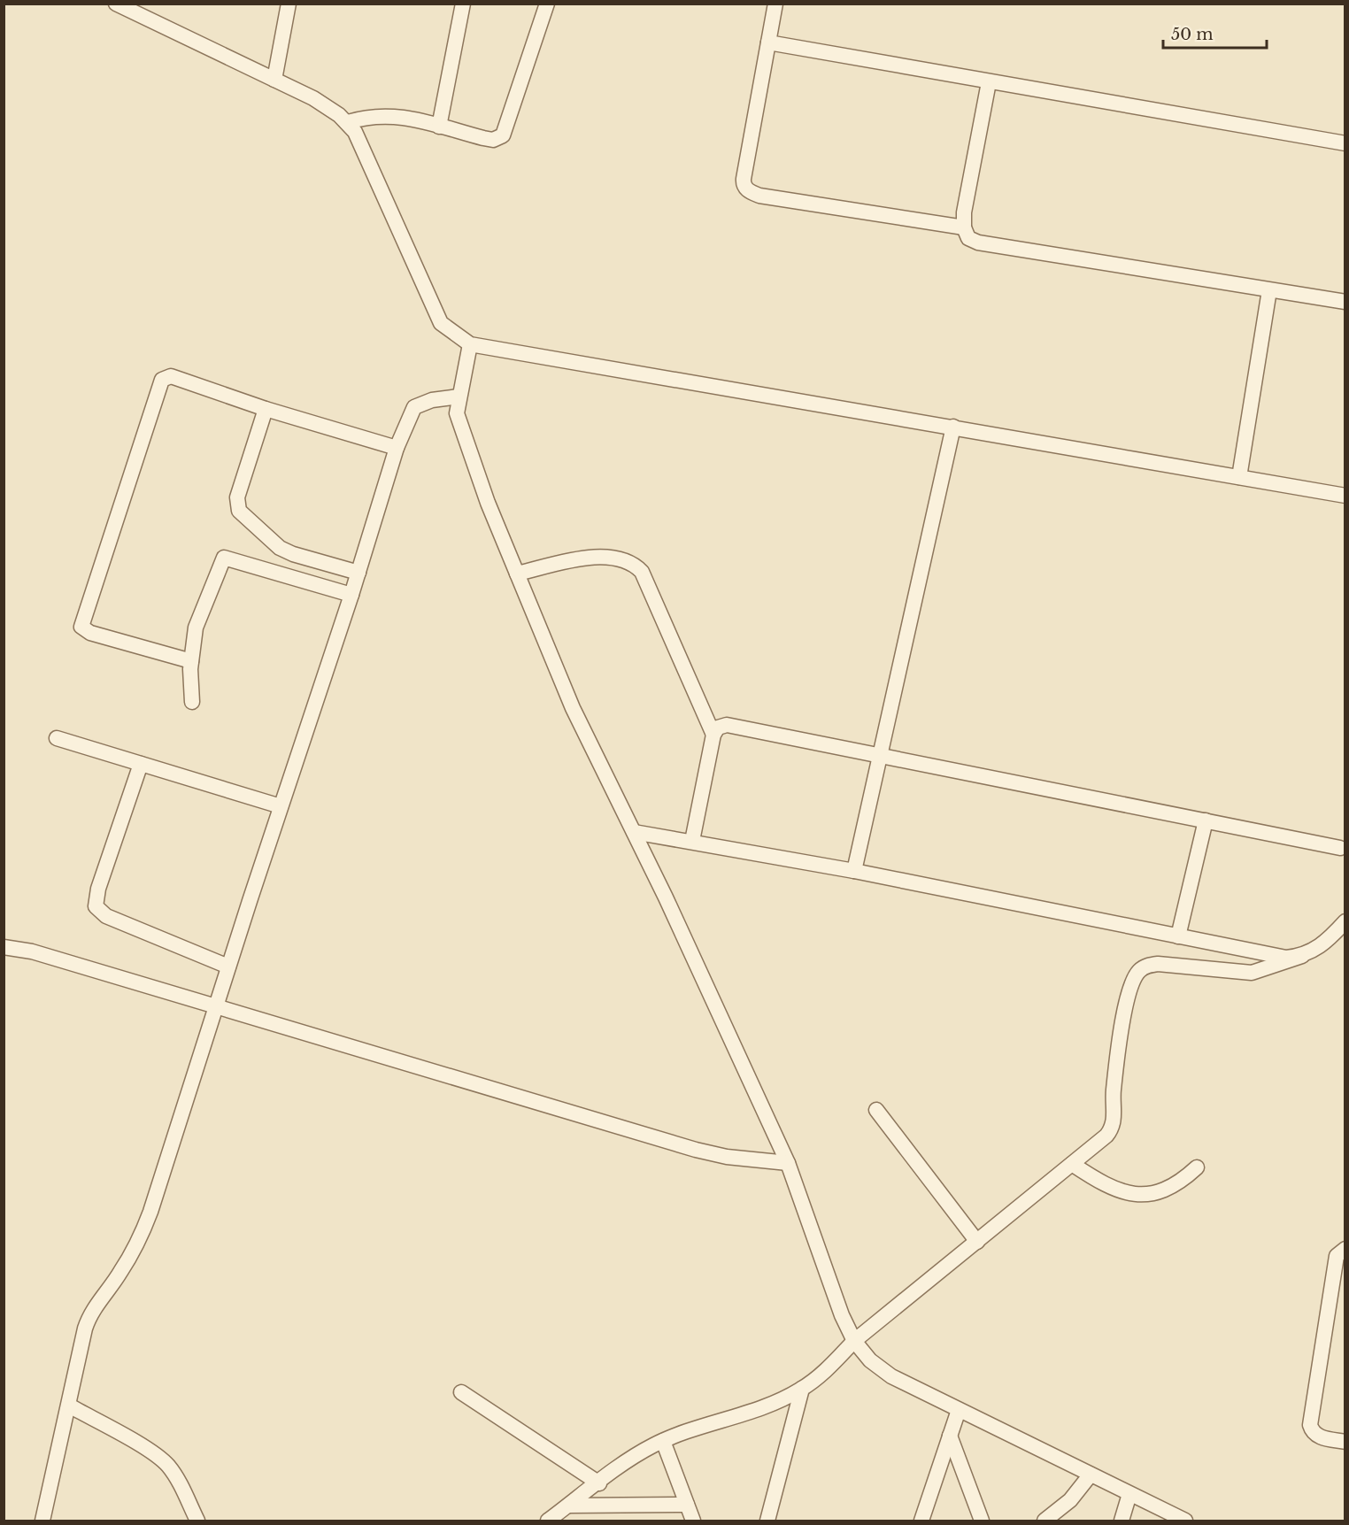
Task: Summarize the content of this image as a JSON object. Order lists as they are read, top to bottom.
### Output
{
  "scale_bar": "50 m"
}
